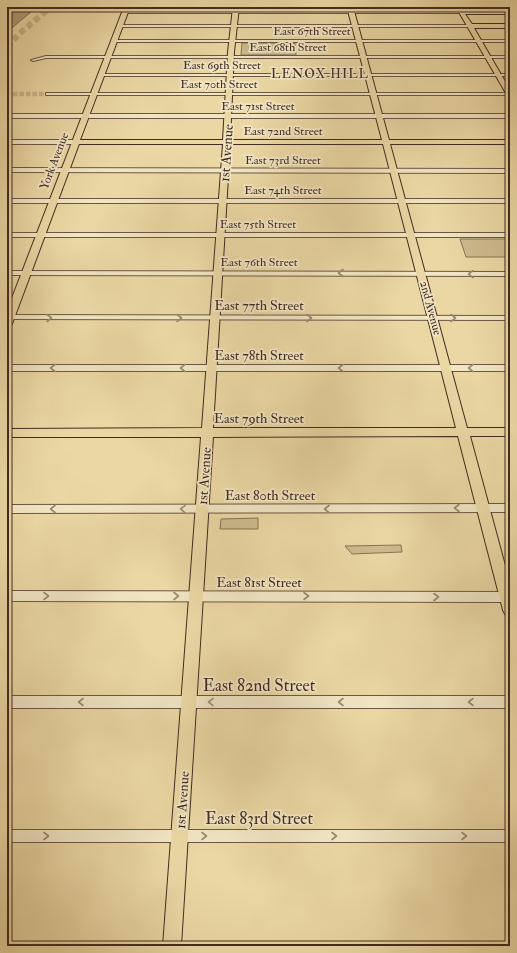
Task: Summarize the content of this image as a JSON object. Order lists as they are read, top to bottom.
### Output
{
  "streets": {
    "main road": [
      "East 72nd Street",
      "1st Avenue",
      "York Avenue",
      "2nd Avenue",
      "East 79th Street"
    ],
    "street": [
      "East 67th Street",
      "East 68th Street",
      "East 69th Street",
      "East 70th Street",
      "East 71st Street",
      "East 73rd Street",
      "East 74th Street",
      "East 75th Street",
      "East 76th Street",
      "East 77th Street",
      "East 78th Street",
      "East 80th Street",
      "East 81st Street",
      "East 82nd Street",
      "East 83rd Street"
    ]
  },
  "crossings": [
    ["East 67th Street", "1st Avenue"],
    ["East 67th Street", "York Avenue"],
    ["East 67th Street", "2nd Avenue"],
    ["East 68th Street", "1st Avenue"],
    ["East 68th Street", "York Avenue"],
    ["East 68th Street", "2nd Avenue"],
    ["East 69th Street", "1st Avenue"],
    ["East 69th Street", "York Avenue"],
    ["East 69th Street", "2nd Avenue"],
    ["East 70th Street", "1st Avenue"],
    ["East 70th Street", "York Avenue"],
    ["East 70th Street", "2nd Avenue"],
    ["East 71st Street", "1st Avenue"],
    ["East 71st Street", "York Avenue"],
    ["East 71st Street", "2nd Avenue"],
    ["East 72nd Street", "1st Avenue"],
    ["East 72nd Street", "York Avenue"],
    ["East 72nd Street", "2nd Avenue"],
    ["1st Avenue", "East 73rd Street"],
    ["1st Avenue", "East 74th Street"],
    ["1st Avenue", "East 75th Street"],
    ["1st Avenue", "East 76th Street"],
    ["1st Avenue", "East 77th Street"],
    ["1st Avenue", "East 78th Street"],
    ["1st Avenue", "East 79th Street"],
    ["1st Avenue", "East 80th Street"],
    ["1st Avenue", "East 81st Street"],
    ["1st Avenue", "East 82nd Street"],
    ["1st Avenue", "East 83rd Street"],
    ["East 73rd Street", "York Avenue"],
    ["East 73rd Street", "2nd Avenue"],
    ["York Avenue", "East 74th Street"],
    ["York Avenue", "East 75th Street"],
    ["York Avenue", "East 76th Street"],
    ["York Avenue", "East 77th Street"],
    ["East 74th Street", "2nd Avenue"],
    ["East 75th Street", "2nd Avenue"],
    ["East 76th Street", "2nd Avenue"],
    ["East 77th Street", "2nd Avenue"],
    ["2nd Avenue", "East 78th Street"],
    ["2nd Avenue", "East 79th Street"],
    ["2nd Avenue", "East 80th Street"],
    ["2nd Avenue", "East 81st Street"]
  ],
  "one_way": [
    "East 76th Street",
    "East 77th Street",
    "East 78th Street",
    "East 80th Street",
    "East 81st Street",
    "East 82nd Street",
    "East 83rd Street"
  ],
  "districts": ["LENOX HILL"]
}
